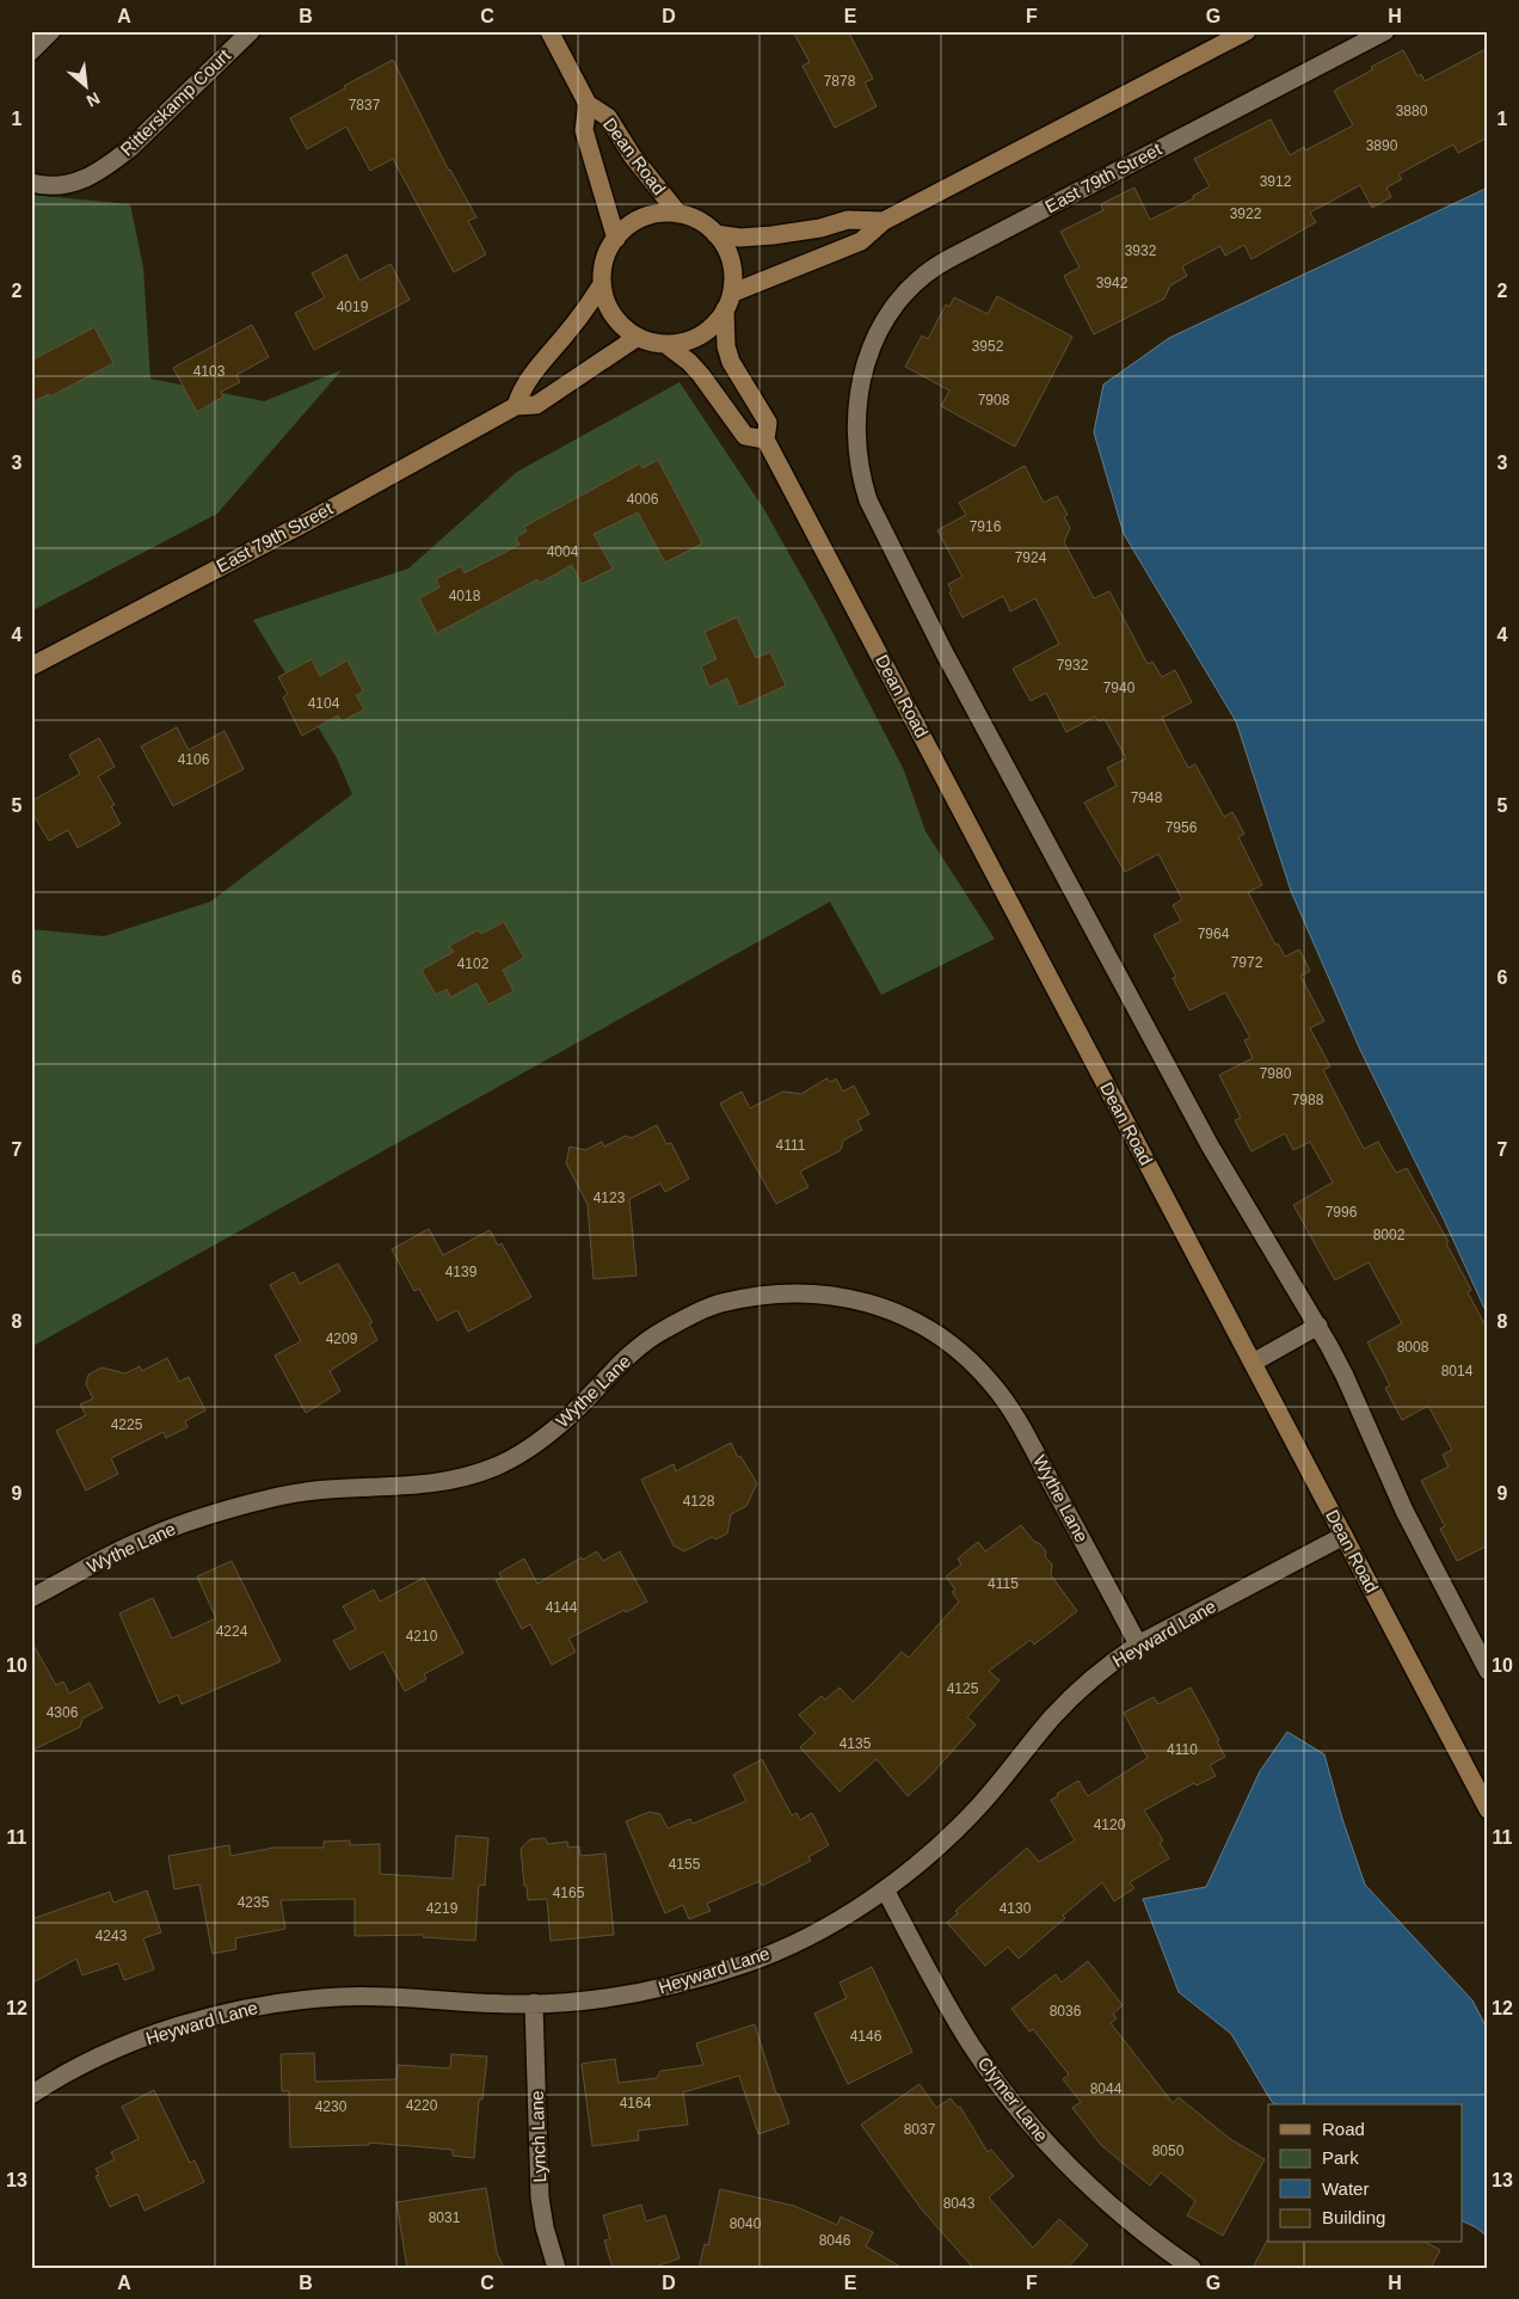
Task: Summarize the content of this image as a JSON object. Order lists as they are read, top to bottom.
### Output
{
  "streets": {
    "street": [
      "Ritterskamp Court",
      "Dean Road",
      "East 79th Street",
      "Wythe Lane",
      "Heyward Lane",
      "Clymer Lane",
      "Lynch Lane"
    ]
  },
  "crossings": [
    ["Dean Road", "East 79th Street"],
    ["Dean Road", "Heyward Lane"],
    ["Wythe Lane", "Heyward Lane"],
    ["Heyward Lane", "Clymer Lane"],
    ["Heyward Lane", "Lynch Lane"]
  ],
  "house_numbers": [
    "7878",
    "7837",
    "3880",
    "3890",
    "3912",
    "3922",
    "3932",
    "3942",
    "4019",
    "3952",
    "4103",
    "7908",
    "4006",
    "7916",
    "4004",
    "7924",
    "4018",
    "7932",
    "7940",
    "4104",
    "4106",
    "7948",
    "7956",
    "7964",
    "7972",
    "4102",
    "7980",
    "7988",
    "4111",
    "4123",
    "7996",
    "8002",
    "4139",
    "4209",
    "8008",
    "8014",
    "4225",
    "4128",
    "4115",
    "4144",
    "4224",
    "4210",
    "4125",
    "4306",
    "4135",
    "4110",
    "4120",
    "4155",
    "4165",
    "4235",
    "4219",
    "4130",
    "4243",
    "8036",
    "4146",
    "8044",
    "4164",
    "4220",
    "4230",
    "8037",
    "8050",
    "8043",
    "8031",
    "8040",
    "8046"
  ],
  "legend": [
    "Road",
    "Park",
    "Water",
    "Building"
  ],
  "north": "bottom right",
  "grid": {
    "columns": [
      "A",
      "B",
      "C",
      "D",
      "E",
      "F",
      "G",
      "H"
    ],
    "rows": [
      "1",
      "2",
      "3",
      "4",
      "5",
      "6",
      "7",
      "8",
      "9",
      "10",
      "11",
      "12",
      "13"
    ]
  }
}
